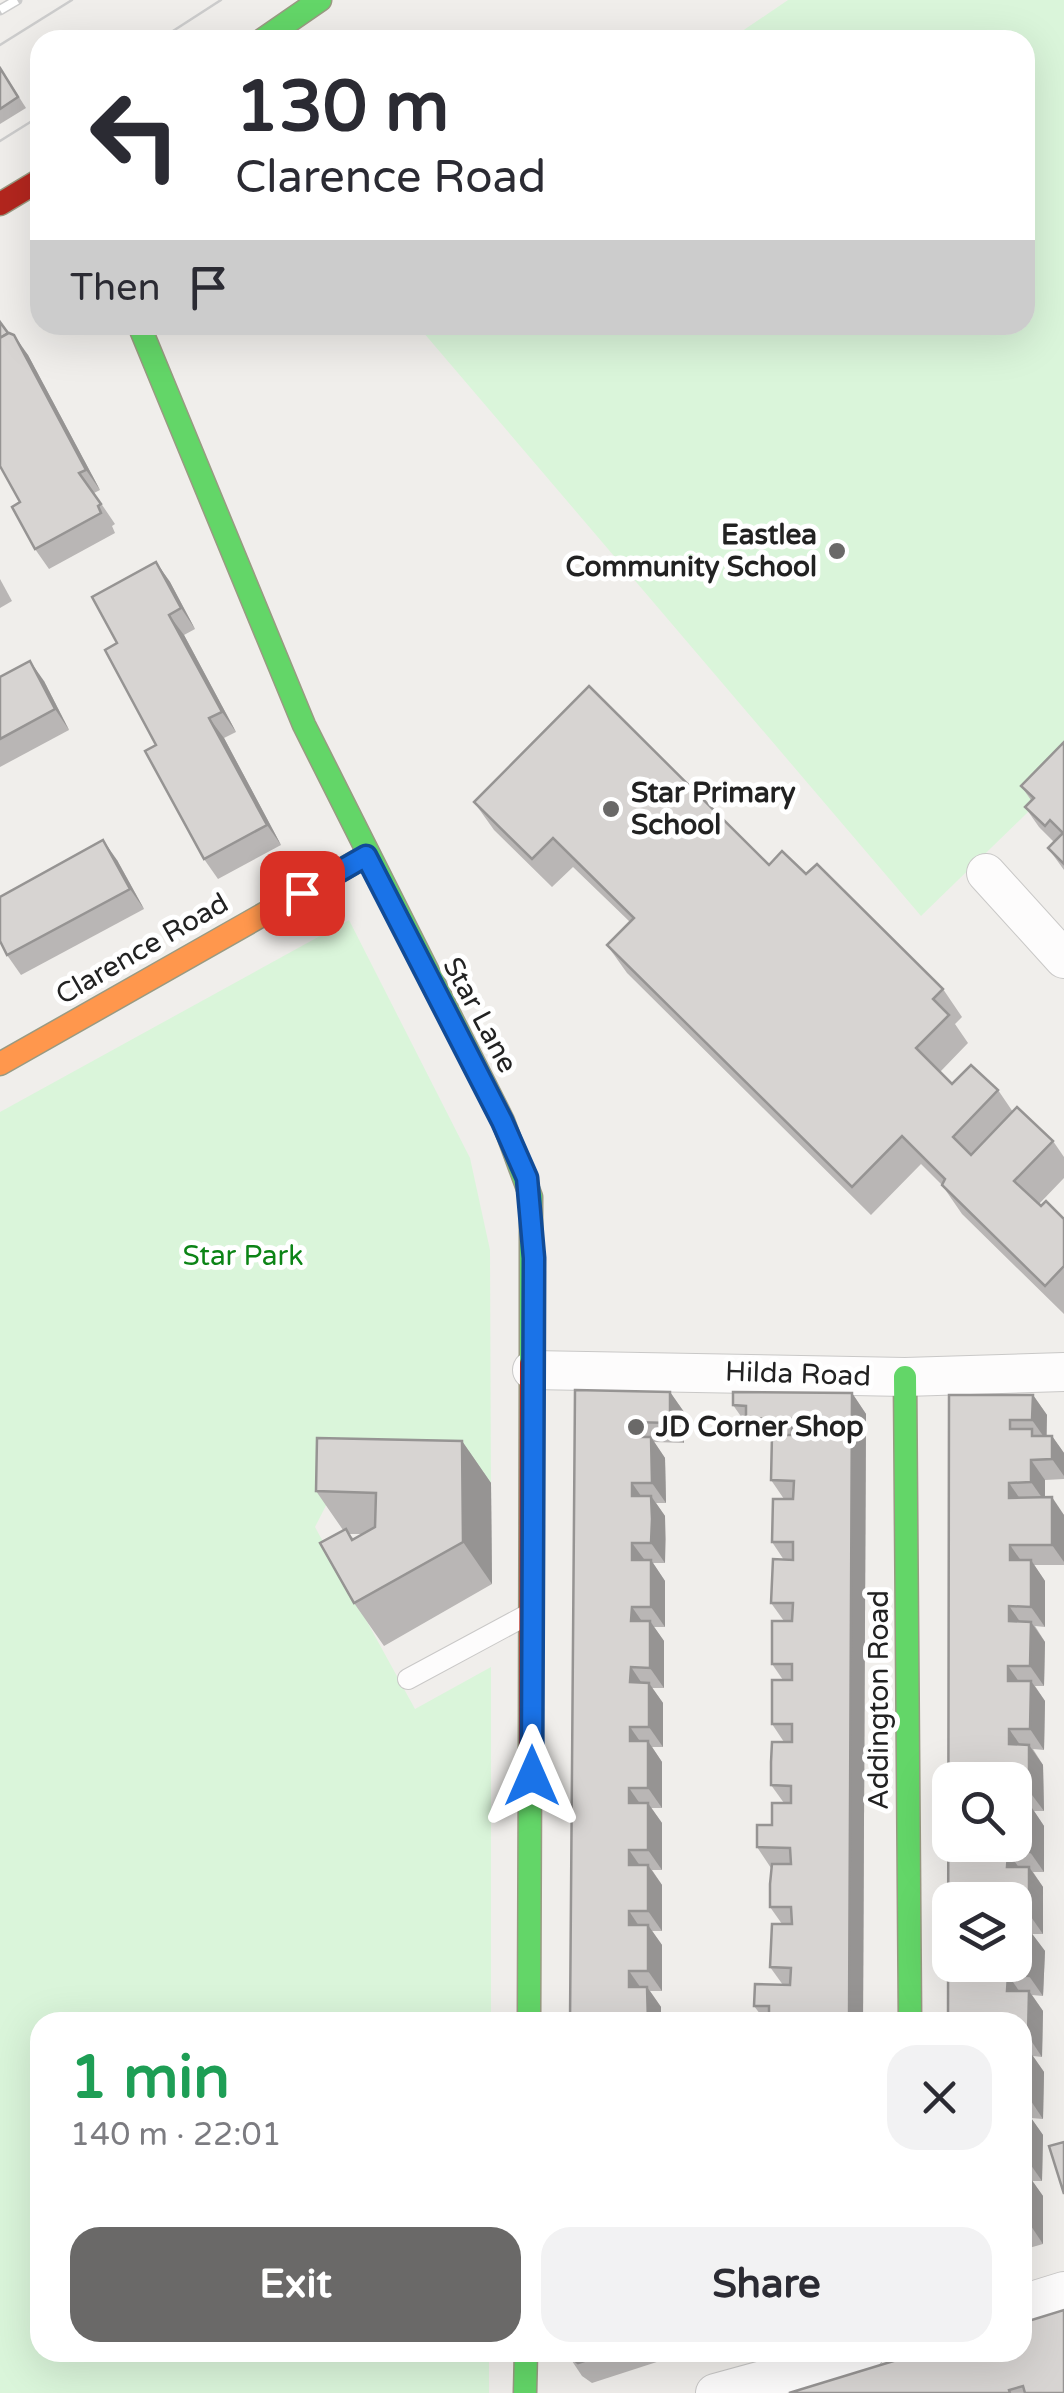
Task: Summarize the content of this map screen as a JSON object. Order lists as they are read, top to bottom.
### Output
{
  "streets": {
    "street": [
      "Clarence Road",
      "Star Lane",
      "Hilda Road",
      "Addington Road"
    ]
  },
  "crossings": [
    ["Clarence Road", "Star Lane"],
    ["Star Lane", "Hilda Road"],
    ["Hilda Road", "Addington Road"]
  ],
  "parks": ["Star Park"],
  "places": ["Eastlea Community School", "Star Primary School", "JD Corner Shop"],
  "page": {
    "turn": ["130 m", "Clarence Road"],
    "then": "Then",
    "heading": ["1 min", "140 m · 22:01"],
    "buttons": ["Exit", "Share"]
  }
}
